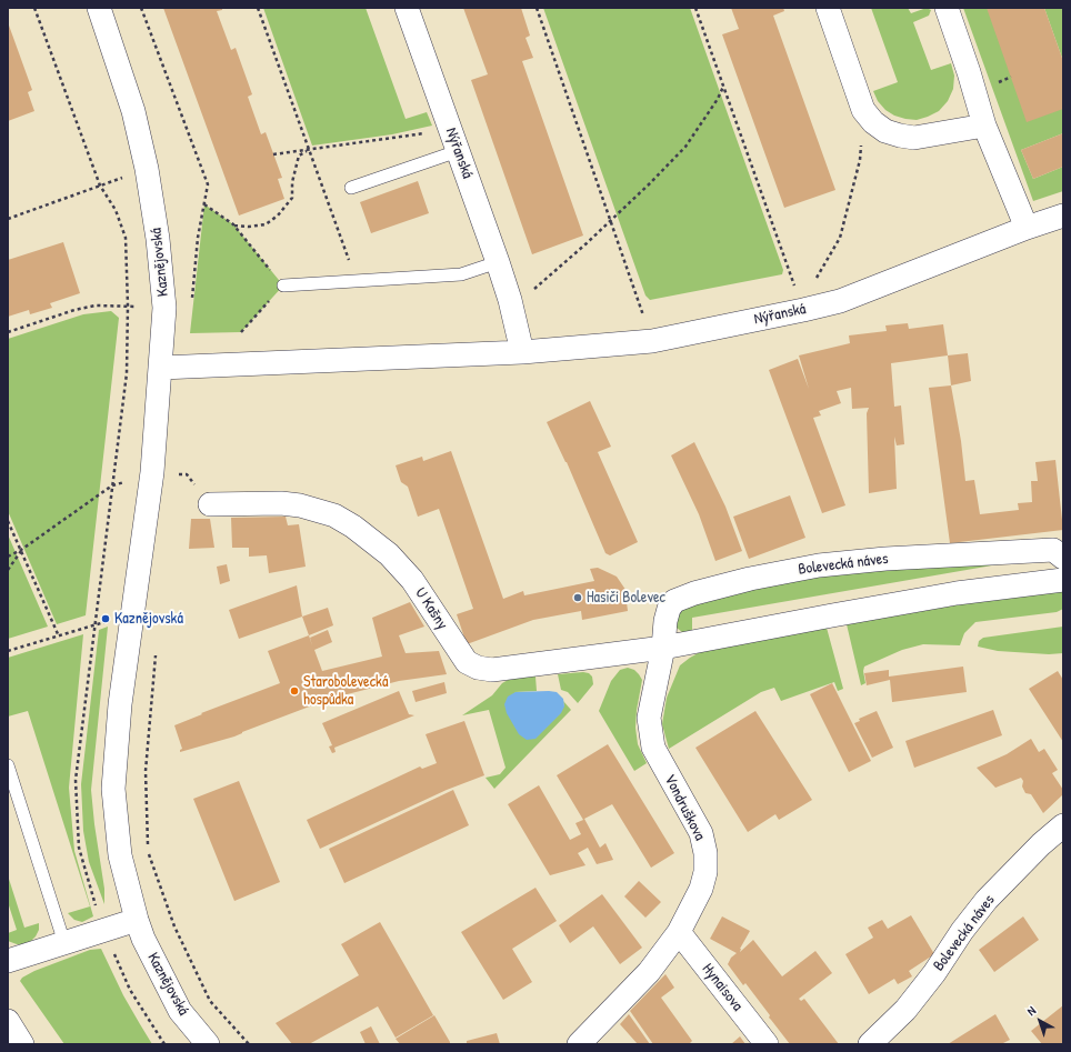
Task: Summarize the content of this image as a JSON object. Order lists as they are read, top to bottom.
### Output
{
  "streets": {
    "street": [
      "Nýřanská",
      "Kaznějovská",
      "Bolevecká náves",
      "U Kašny",
      "Vondruškova",
      "Hynaisova"
    ]
  },
  "crossings": [
    ["Nýřanská", "Kaznějovská"],
    ["Bolevecká náves", "U Kašny"],
    ["Bolevecká náves", "Vondruškova"],
    ["U Kašny", "Vondruškova"],
    ["Vondruškova", "Hynaisova"]
  ],
  "places": ["Hasiči Bolevec", "Kaznějovská", "Starobolevecká hospůdka"],
  "north": "top left"
}
